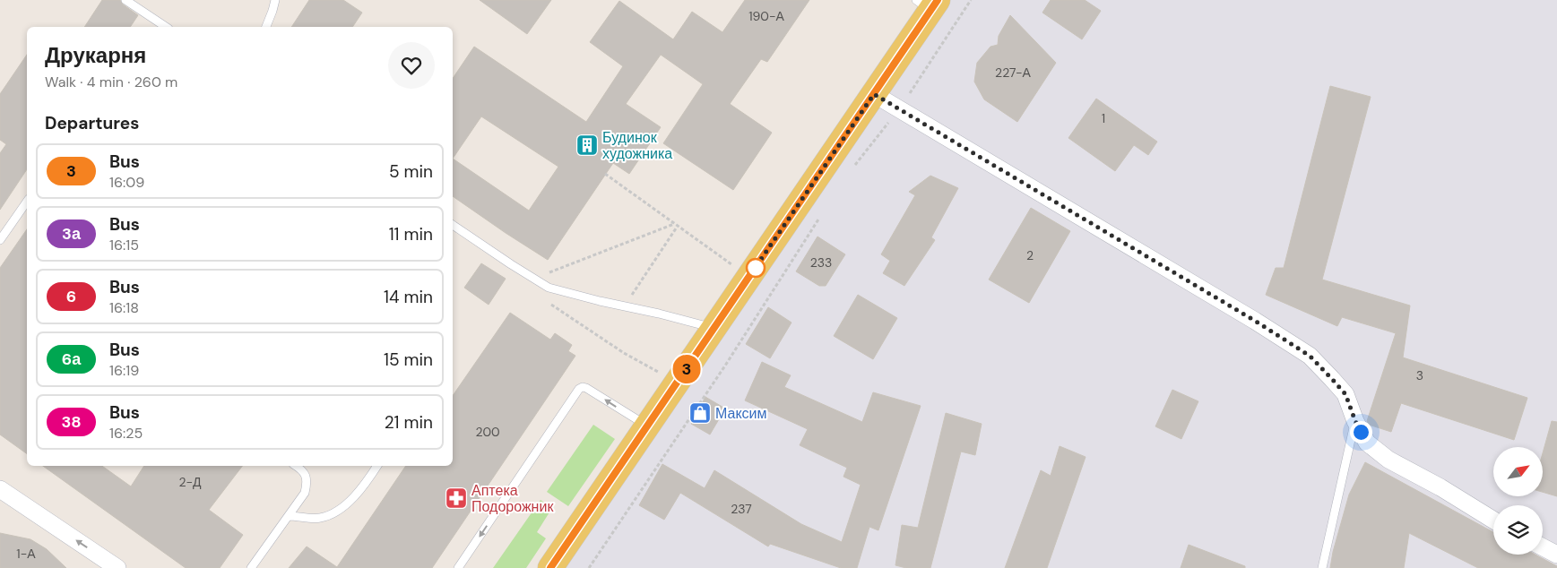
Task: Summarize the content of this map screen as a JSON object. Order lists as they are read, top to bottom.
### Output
{
  "places": {
    "building": ["Будинок художника"],
    "shop": ["Максим"],
    "pharmacy": ["Аптека Подорожник"]
  },
  "lines": ["bus line 3"],
  "house_numbers": [
    "190-А",
    "227-А",
    "1",
    "2",
    "233",
    "3",
    "200",
    "2-Д",
    "237",
    "1-А"
  ],
  "north": "top right",
  "page": {
    "on_map": "3",
    "heading": [
      ["Друкарня", "Walk · 4 min · 260 m"],
      "Departures"
    ],
    "list": [
      {
        "mark": "3",
        "name": "Bus",
        "note": "16:09",
        "value": "5 min"
      },
      {
        "mark": "3а",
        "name": "Bus",
        "note": "16:15",
        "value": "11 min"
      },
      {
        "mark": "6",
        "name": "Bus",
        "note": "16:18",
        "value": "14 min"
      },
      {
        "mark": "6а",
        "name": "Bus",
        "note": "16:19",
        "value": "15 min"
      },
      {
        "mark": "38",
        "name": "Bus",
        "note": "16:25",
        "value": "21 min"
      }
    ]
  }
}
